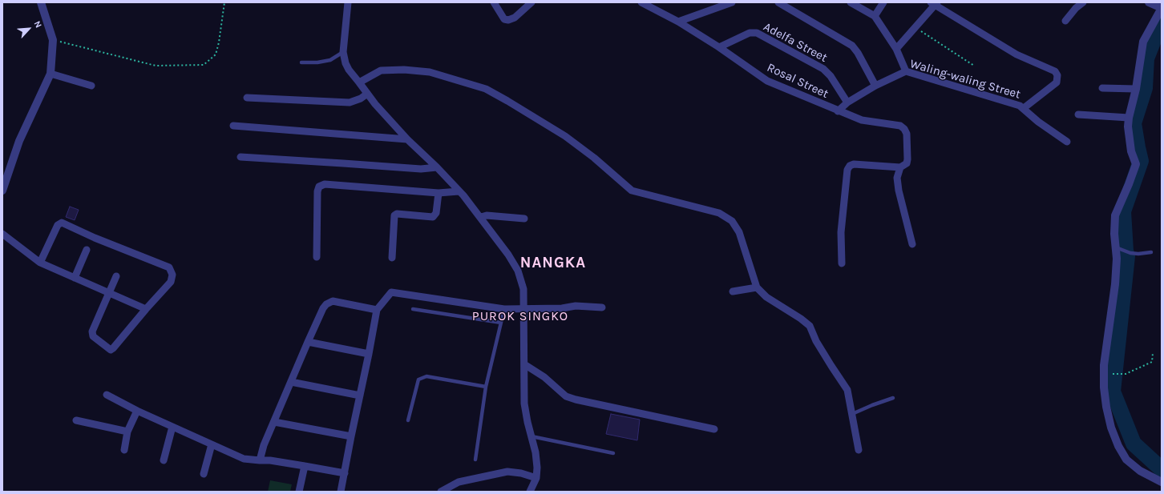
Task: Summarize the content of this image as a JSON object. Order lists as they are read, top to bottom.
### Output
{
  "streets": {
    "street": ["Adelfa Street", "Waling-waling Street", "Rosal Street"]
  },
  "crossings": [
    ["Adelfa Street", "Waling-waling Street"],
    ["Adelfa Street", "Rosal Street"],
    ["Waling-waling Street", "Rosal Street"]
  ],
  "districts": ["NANGKA", "PUROK SINGKO"],
  "north": "top right"
}
